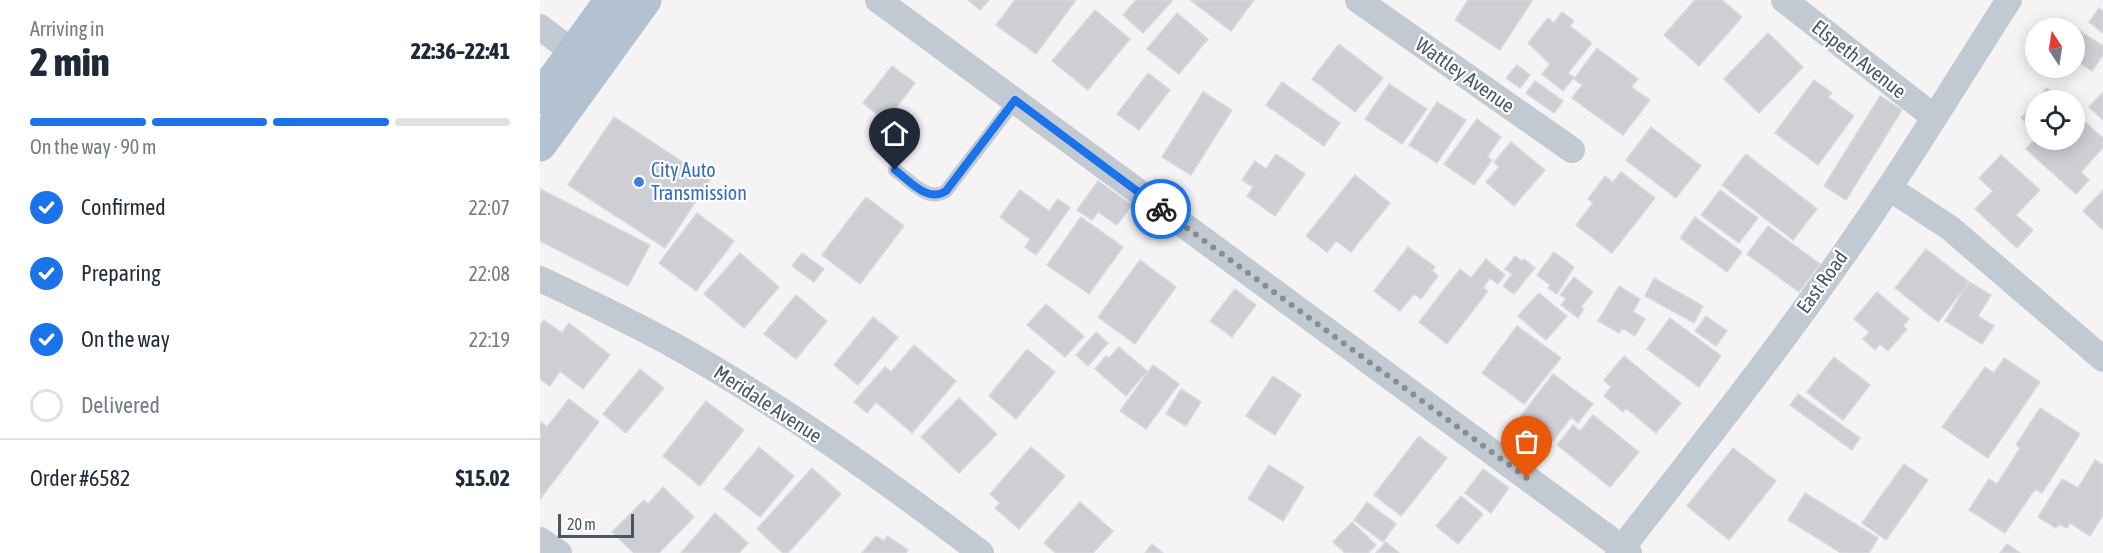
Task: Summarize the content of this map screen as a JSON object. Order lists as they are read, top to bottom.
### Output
{
  "streets": {
    "street": [
      "Elspeth Avenue",
      "Wattley Avenue",
      "East Road",
      "Meridale Avenue"
    ]
  },
  "crossings": [
    ["Elspeth Avenue", "East Road"]
  ],
  "places": ["City Auto Transmission"],
  "scale_bar": "20 m",
  "north": "top",
  "page": {
    "heading": ["2 min", "Arriving in", "22:36–22:41"],
    "panel": ["Order #6582", "$15.02"],
    "bar": "On the way · 90 m",
    "list": [
      ["Confirmed", "22:07"],
      ["Preparing", "22:08"],
      ["On the way", "22:19"],
      "Delivered"
    ],
    "scale": "20 m"
  }
}
